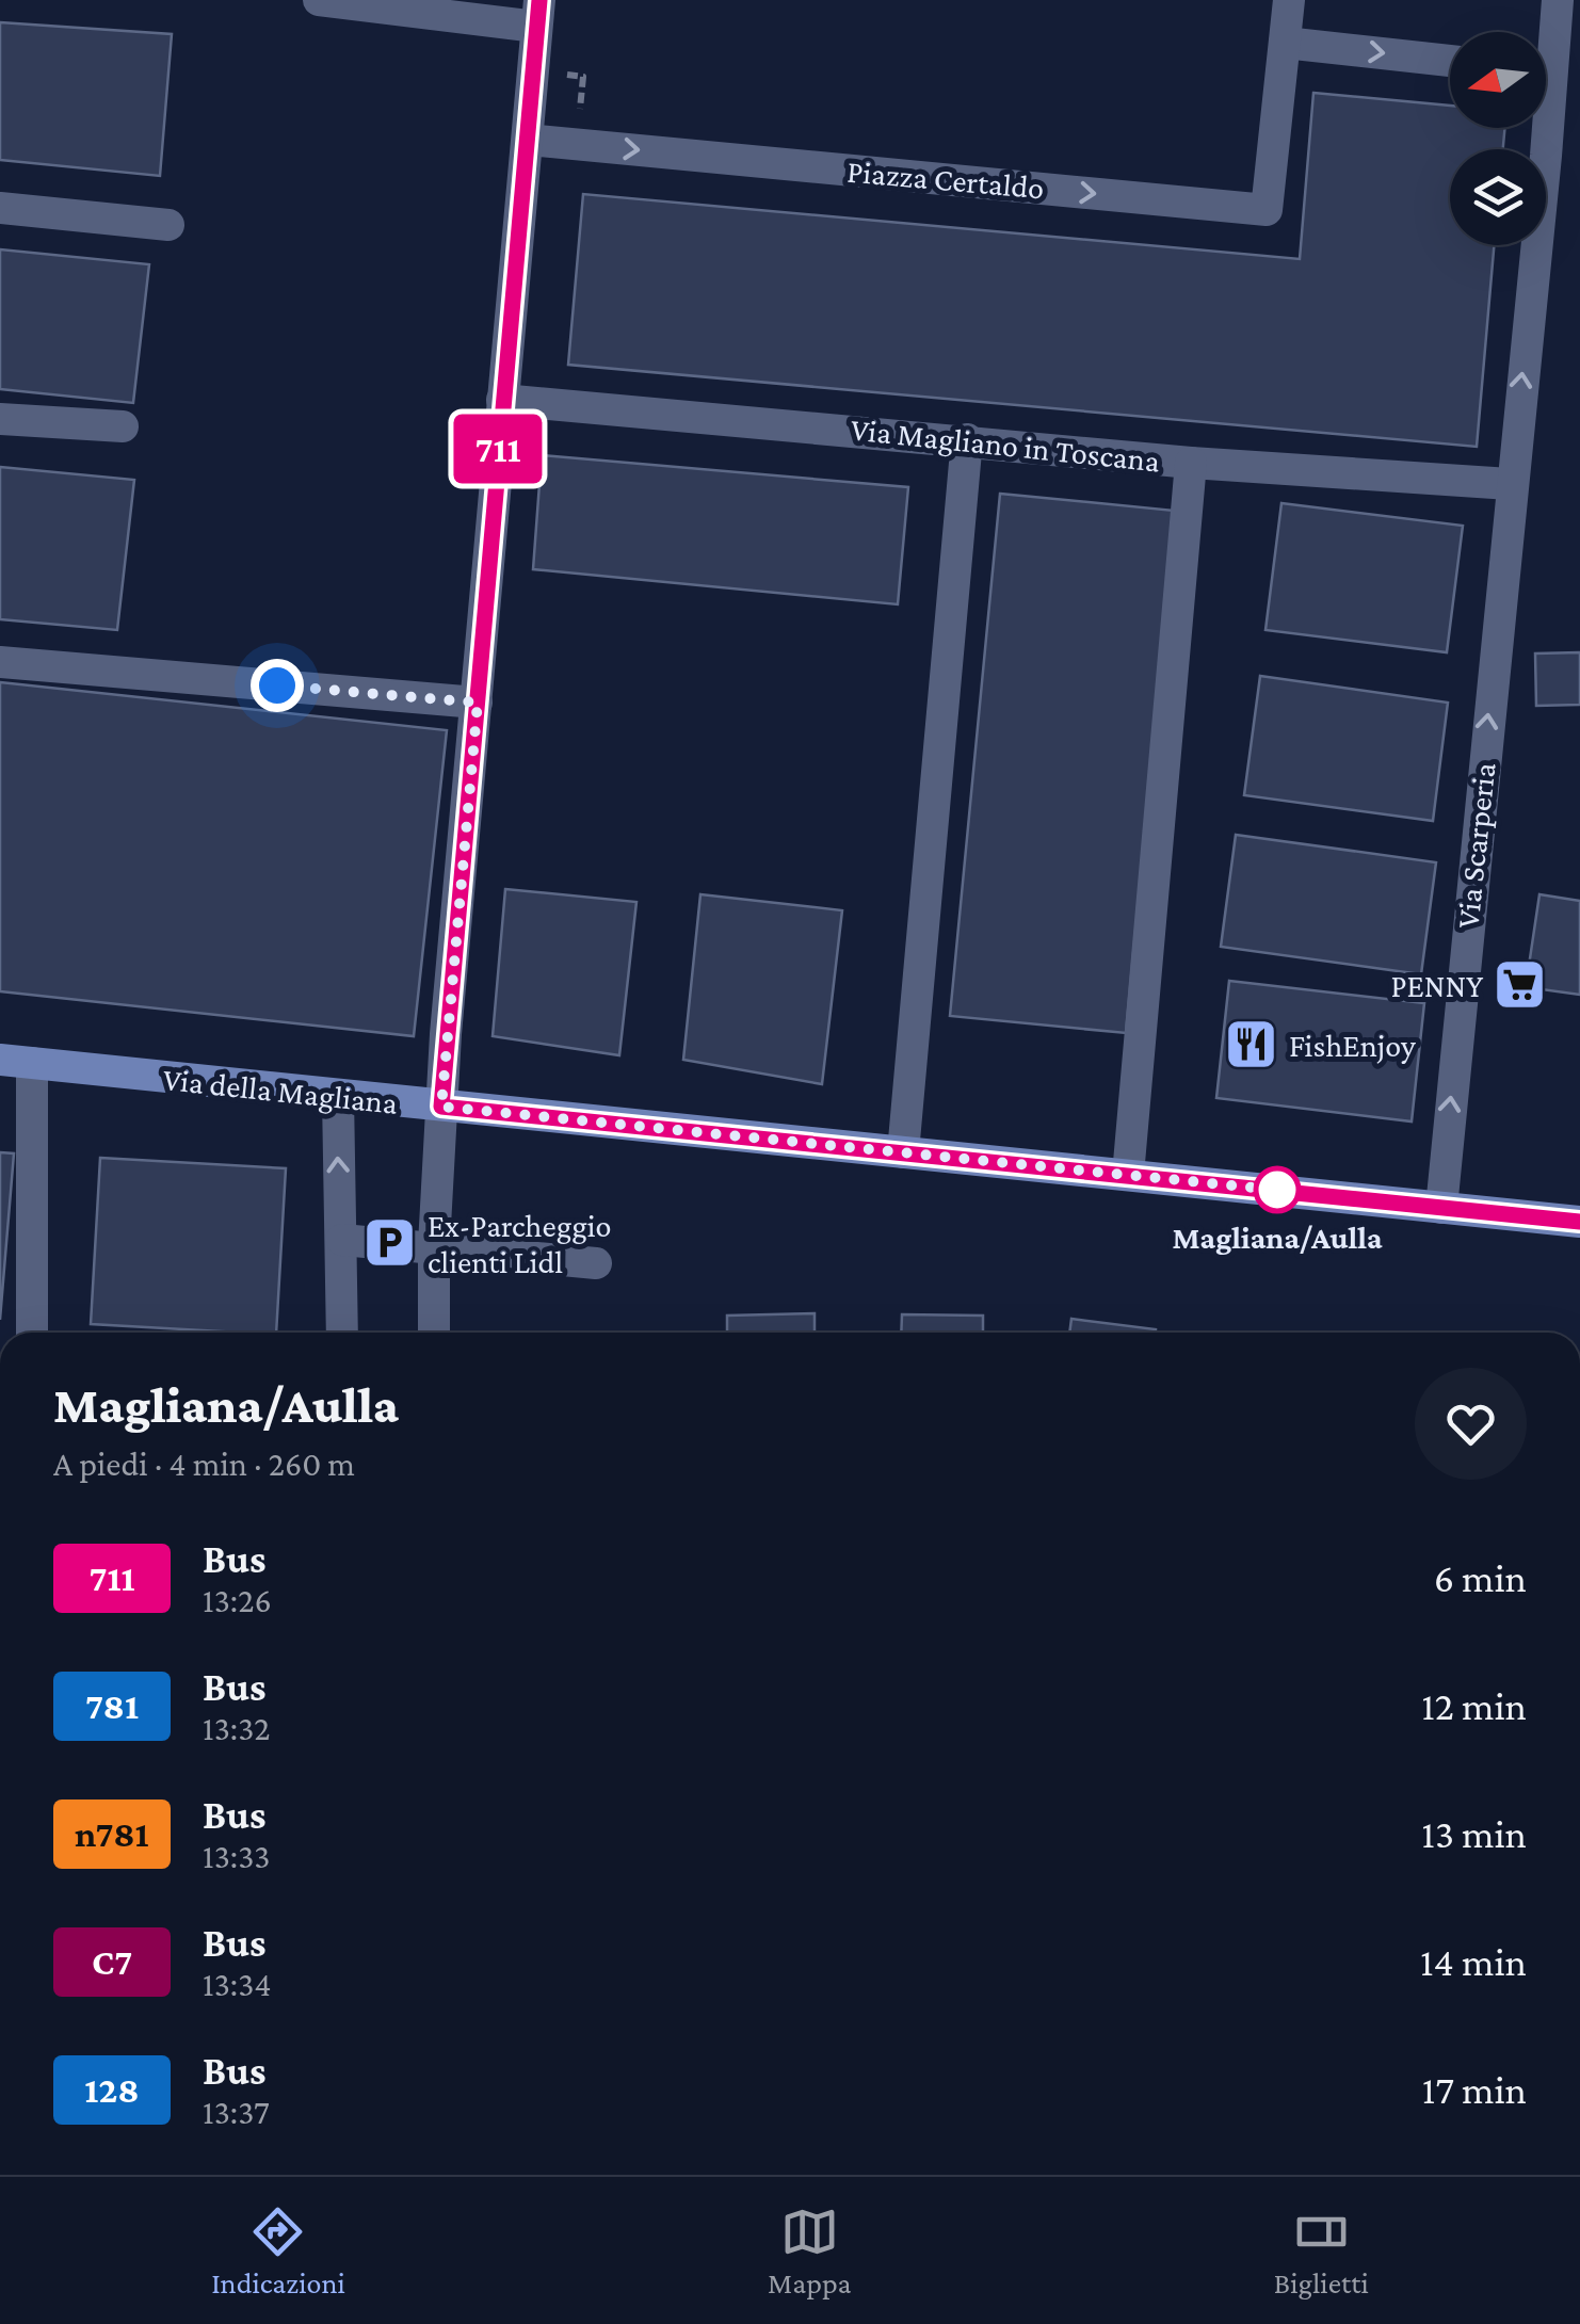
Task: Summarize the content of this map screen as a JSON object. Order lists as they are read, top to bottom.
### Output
{
  "streets": {
    "main road": ["Via della Magliana"],
    "street": ["Piazza Certaldo", "Via Magliano in Toscana", "Via Scarperia"]
  },
  "crossings": [
    ["Via Magliano in Toscana", "Via Scarperia"],
    ["Via Scarperia", "Via della Magliana"]
  ],
  "one_way": ["Piazza Certaldo", "Via Scarperia"],
  "places": {
    "supermarket": ["PENNY"],
    "restaurant": ["FishEnjoy"],
    "other": ["Magliana/Aulla"],
    "parking": ["Ex-Parcheggio clienti Lidl"]
  },
  "lines": ["bus line 711"],
  "north": "left",
  "page": {
    "on_map": "711",
    "heading": ["Magliana/Aulla", "A piedi · 4 min · 260 m"],
    "list": [
      {
        "mark": "711",
        "name": "Bus",
        "note": "13:26",
        "value": "6 min"
      },
      {
        "mark": "781",
        "name": "Bus",
        "note": "13:32",
        "value": "12 min"
      },
      {
        "mark": "n781",
        "name": "Bus",
        "note": "13:33",
        "value": "13 min"
      },
      {
        "mark": "C7",
        "name": "Bus",
        "note": "13:34",
        "value": "14 min"
      },
      {
        "mark": "128",
        "name": "Bus",
        "note": "13:37",
        "value": "17 min"
      }
    ],
    "tabs": ["Indicazioni", "Mappa", "Biglietti"]
  }
}
